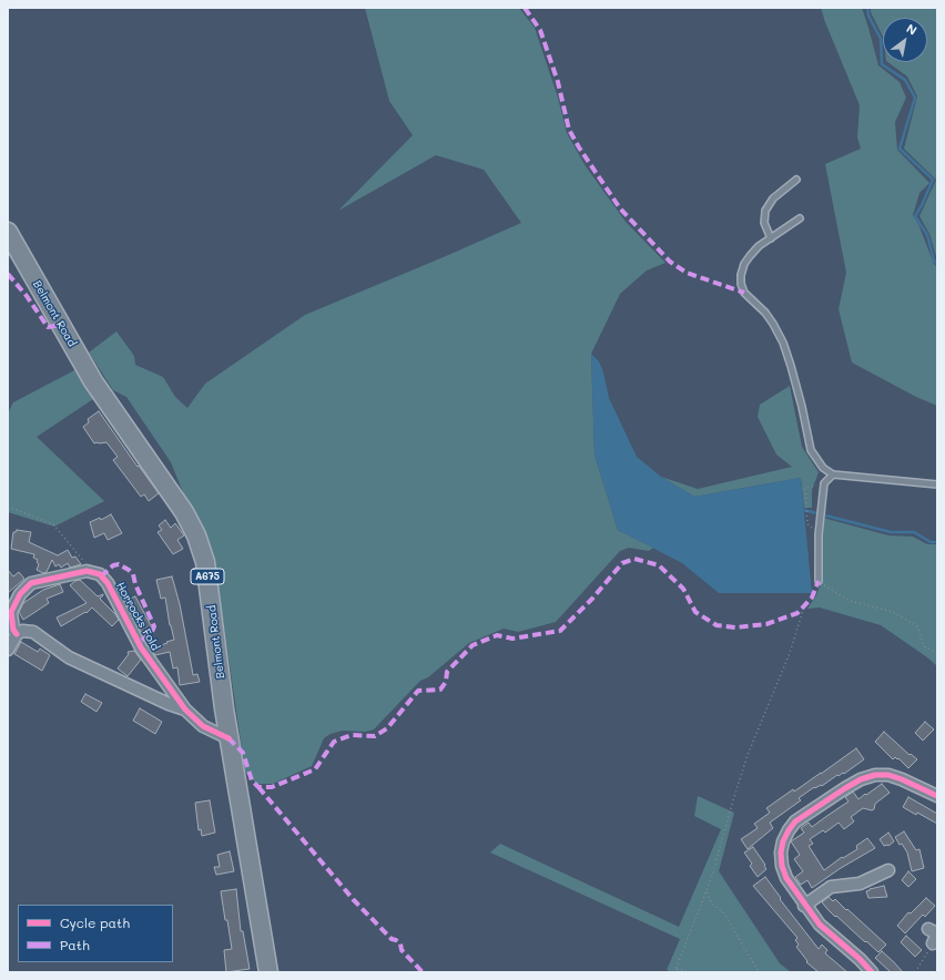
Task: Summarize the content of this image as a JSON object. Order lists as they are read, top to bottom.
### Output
{
  "streets": {
    "main road": ["Belmont Road", "A675"],
    "street": ["Horrocks Fold"]
  },
  "crossings": [
    ["Belmont Road", "Horrocks Fold"]
  ],
  "legend": ["Cycle path", "Path"],
  "north": "top right"
}
